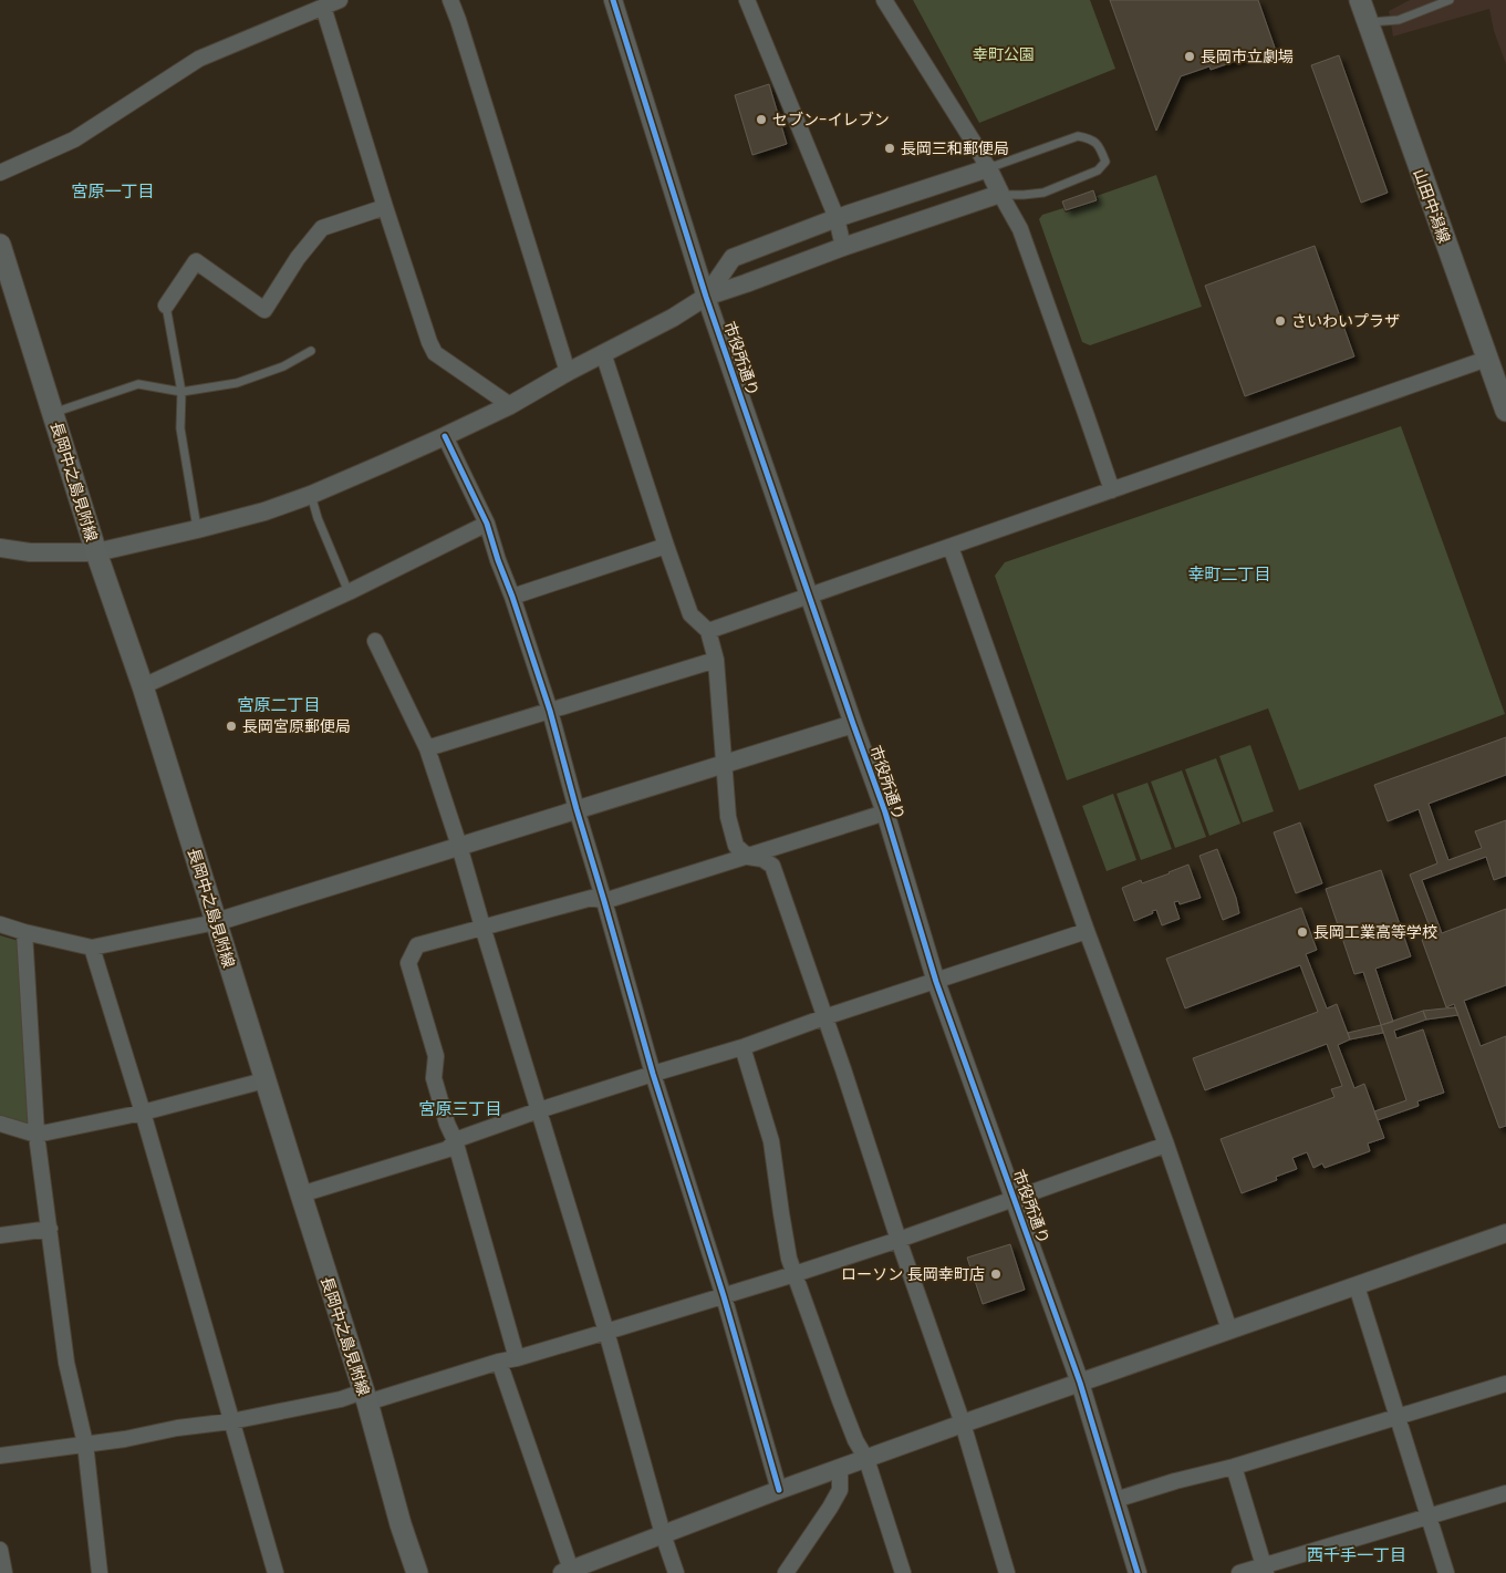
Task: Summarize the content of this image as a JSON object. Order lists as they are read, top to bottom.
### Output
{
  "streets": {
    "main road": ["山田中潟線", "長岡中之島見附線"],
    "street": ["市役所通り"]
  },
  "districts": [
    "宮原一丁目",
    "幸町二丁目",
    "宮原二丁目",
    "宮原三丁目",
    "西千手一丁目"
  ],
  "parks": ["幸町公園"],
  "places": [
    "長岡市立劇場",
    "セブン-イレブン",
    "長岡三和郵便局",
    "さいわいプラザ",
    "長岡宮原郵便局",
    "長岡工業高等学校",
    "ローソン 長岡幸町店"
  ]
}
